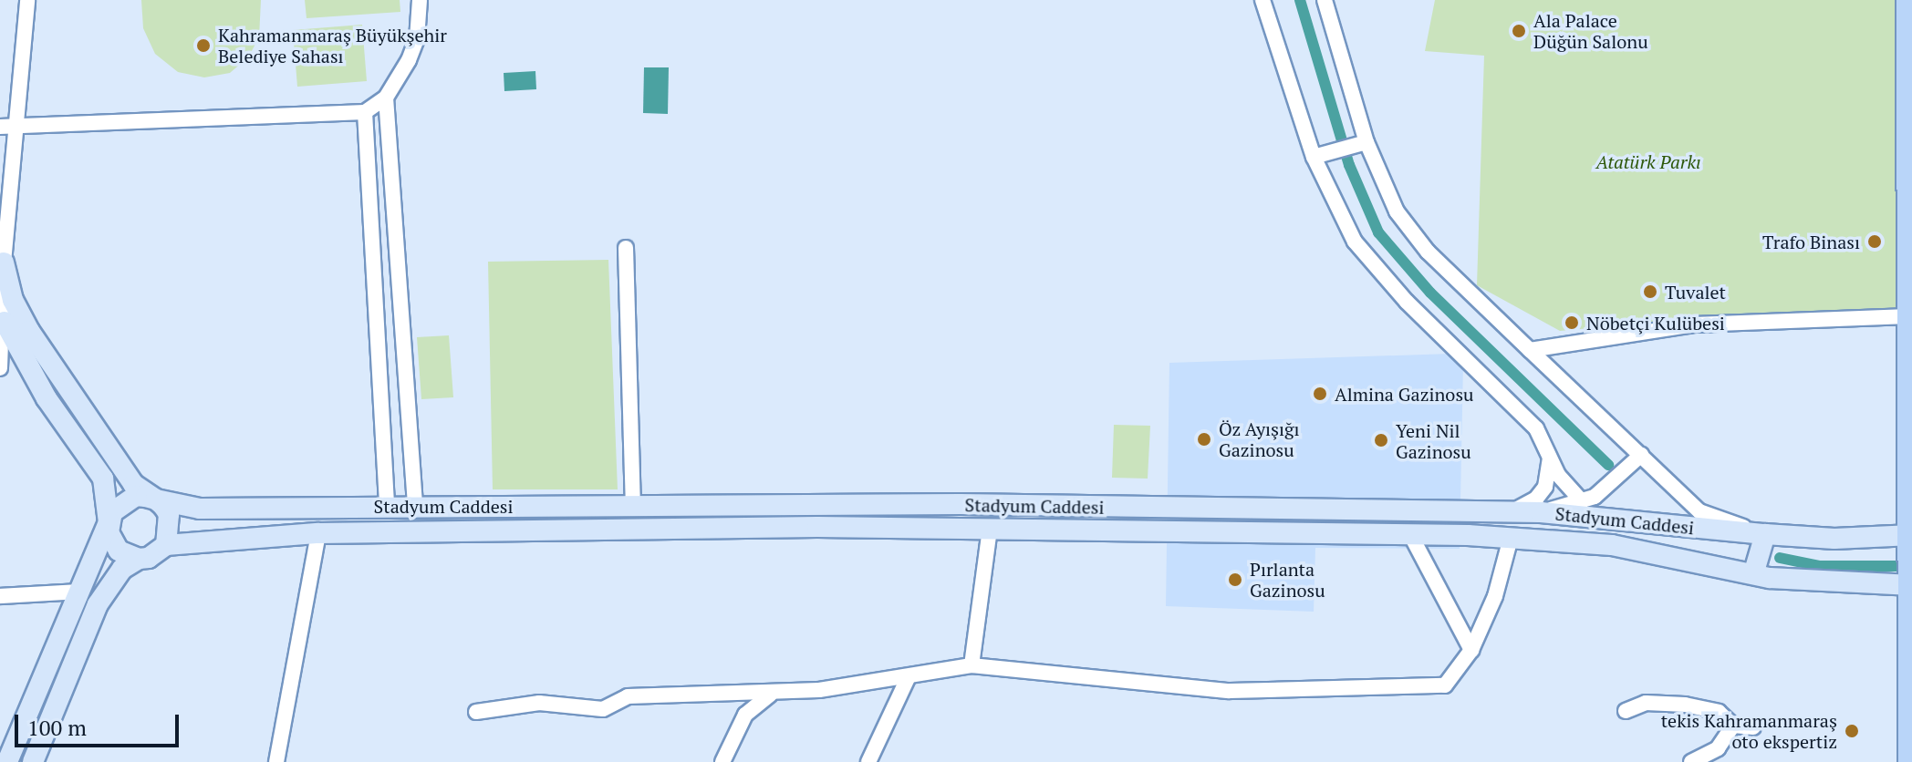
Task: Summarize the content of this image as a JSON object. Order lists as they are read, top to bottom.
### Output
{
  "streets": {
    "main road": ["Stadyum Caddesi"]
  },
  "parks": ["Atatürk Parkı"],
  "places": [
    "Ala Palace Düğün Salonu",
    "Kahramanmaraş Büyükşehir Belediye Sahası",
    "Trafo Binası",
    "Tuvalet",
    "Nöbetçi Kulübesi",
    "Almina Gazinosu",
    "Öz Ayışığı Gazinosu",
    "Yeni Nil Gazinosu",
    "Pırlanta Gazinosu",
    "tekis Kahramanmaraş oto ekspertiz"
  ],
  "scale_bar": "100 m"
}
